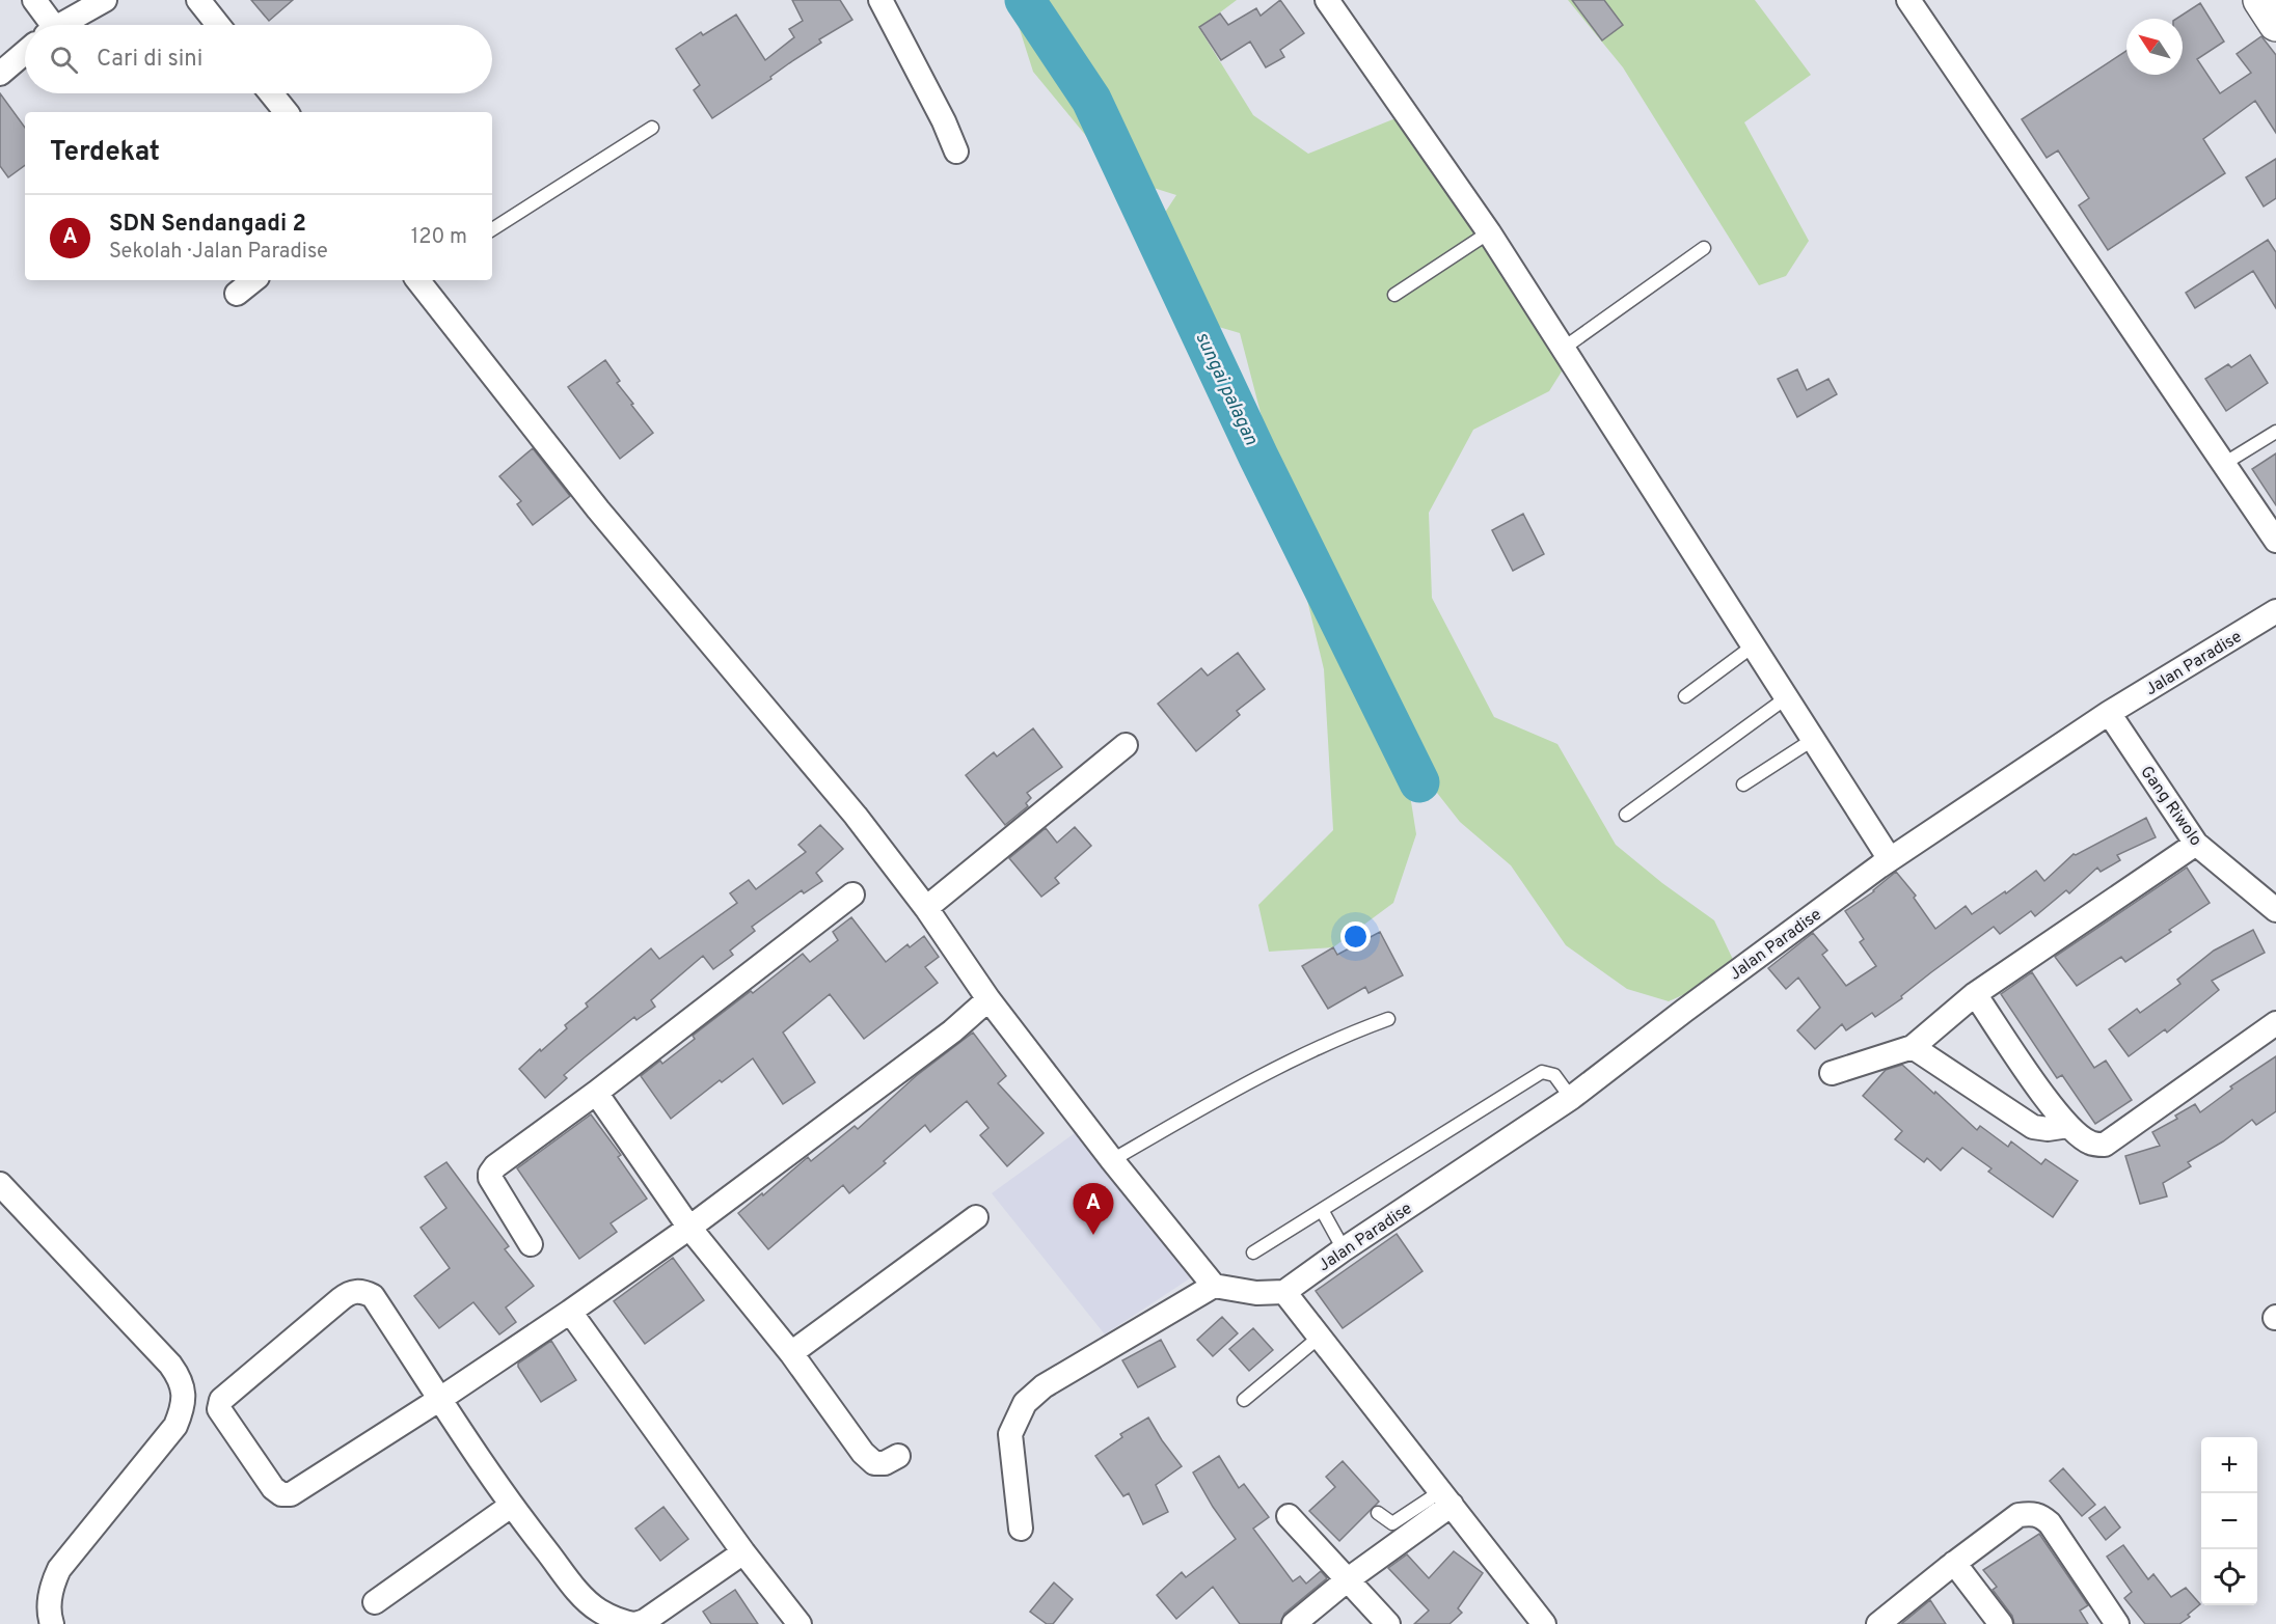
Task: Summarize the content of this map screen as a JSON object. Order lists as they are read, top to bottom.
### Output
{
  "streets": {
    "street": ["Jalan Paradise", "Gang Riwolo"]
  },
  "crossings": [
    ["Jalan Paradise", "Gang Riwolo"]
  ],
  "water": ["sungai palagan"],
  "north": "top left",
  "page": {
    "search": "Cari di sini",
    "heading": "Terdekat",
    "list": [
      {
        "mark": "A",
        "name": "SDN Sendangadi 2",
        "note": "Sekolah · Jalan Paradise",
        "value": "120 m"
      }
    ],
    "pins": "A",
    "map_buttons": ["+", "−"]
  }
}
